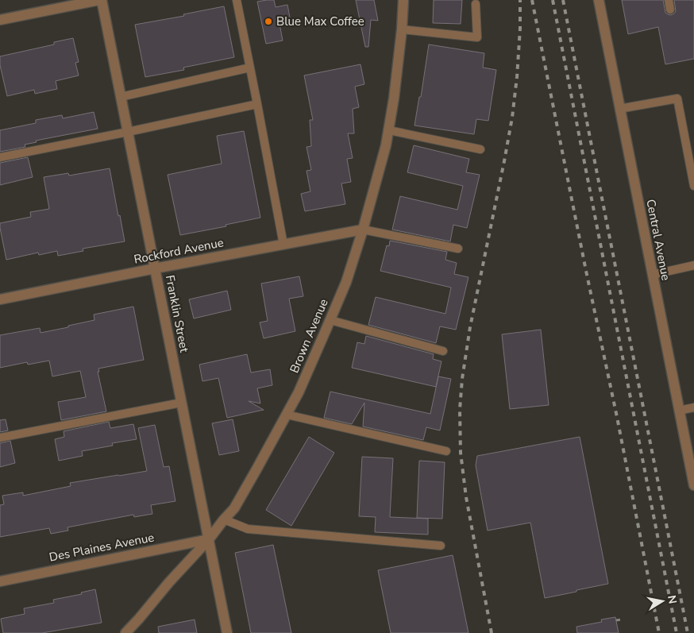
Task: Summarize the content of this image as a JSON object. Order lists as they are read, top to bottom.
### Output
{
  "streets": {
    "street": [
      "Central Avenue",
      "Rockford Avenue",
      "Franklin Street",
      "Brown Avenue",
      "Des Plaines Avenue"
    ]
  },
  "crossings": [
    ["Rockford Avenue", "Franklin Street"],
    ["Rockford Avenue", "Brown Avenue"],
    ["Franklin Street", "Brown Avenue"],
    ["Franklin Street", "Des Plaines Avenue"],
    ["Brown Avenue", "Des Plaines Avenue"]
  ],
  "places": ["Blue Max Coffee"],
  "north": "right"
}
